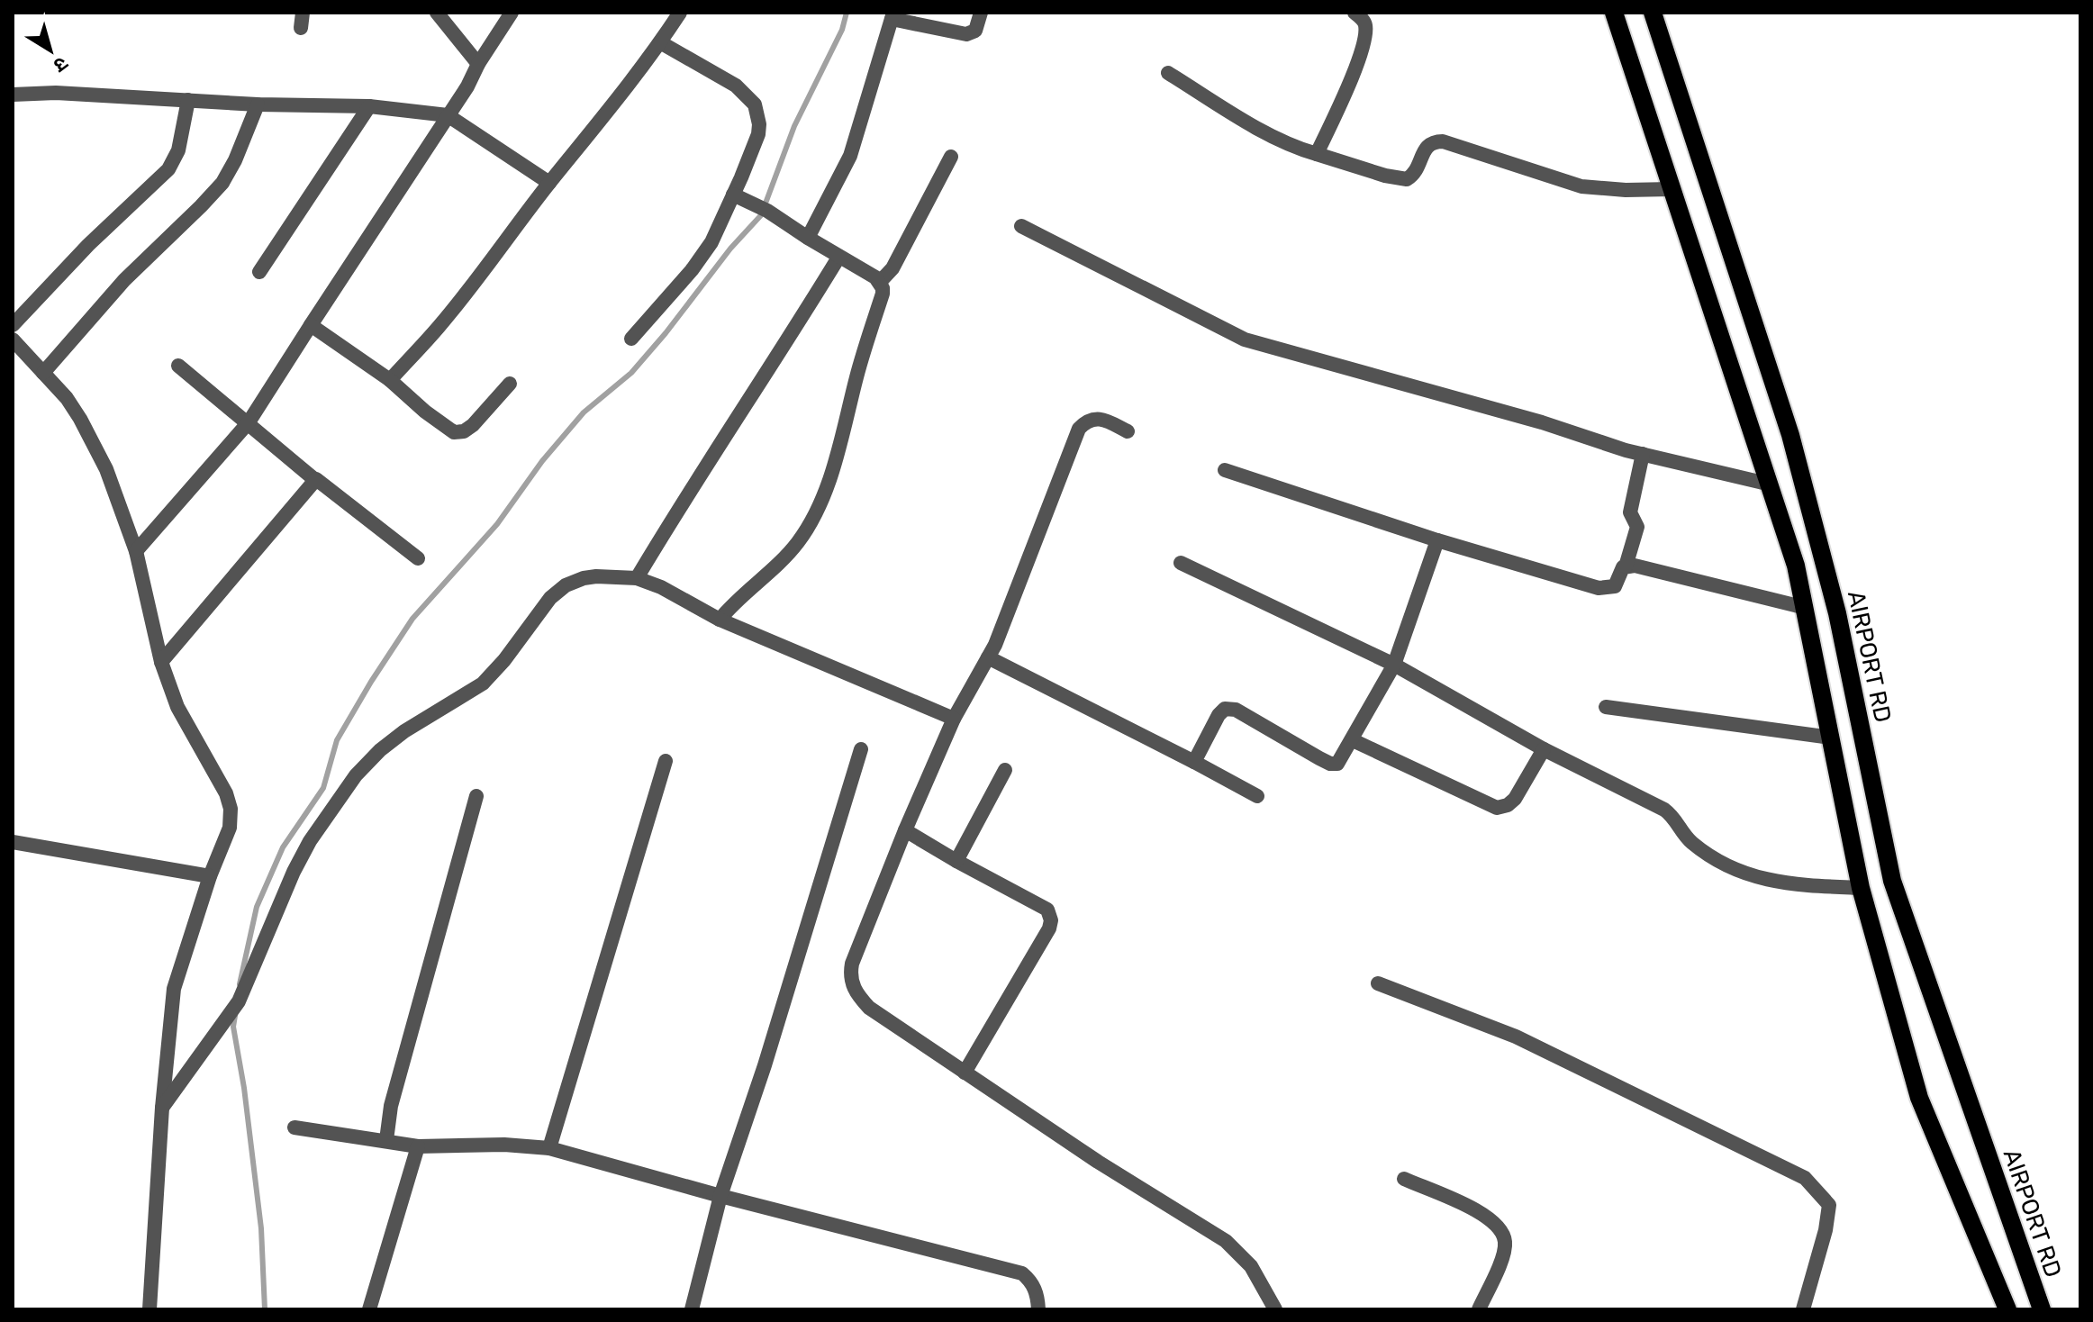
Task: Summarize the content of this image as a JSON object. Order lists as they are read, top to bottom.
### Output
{
  "streets": {
    "main road": ["AIRPORT RD"]
  },
  "north": "bottom right"
}
